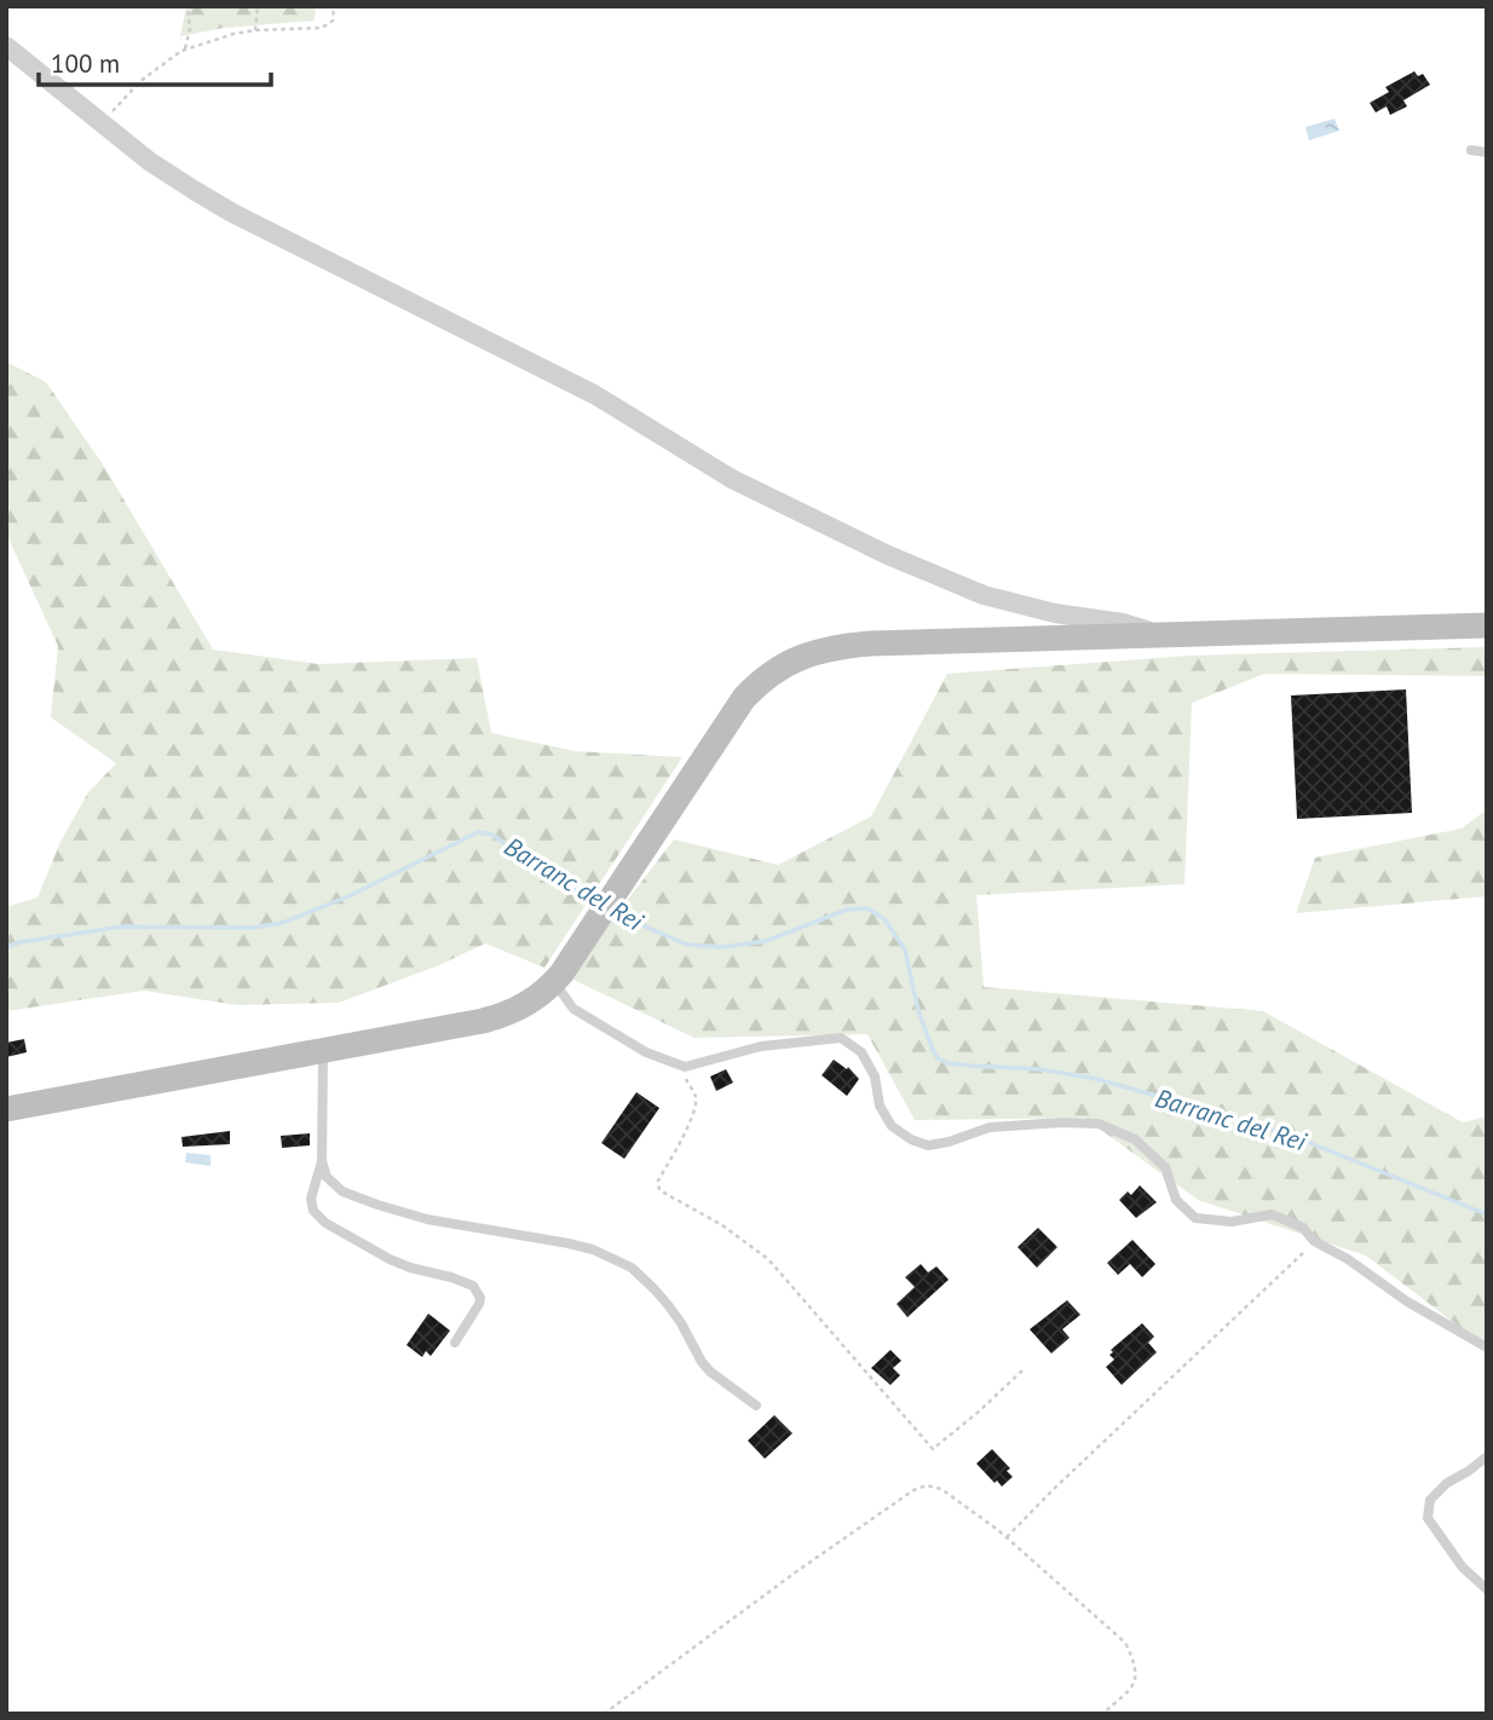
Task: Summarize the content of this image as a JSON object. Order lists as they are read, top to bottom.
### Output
{
  "water": ["Barranc del Rei"],
  "scale_bar": "100 m"
}
